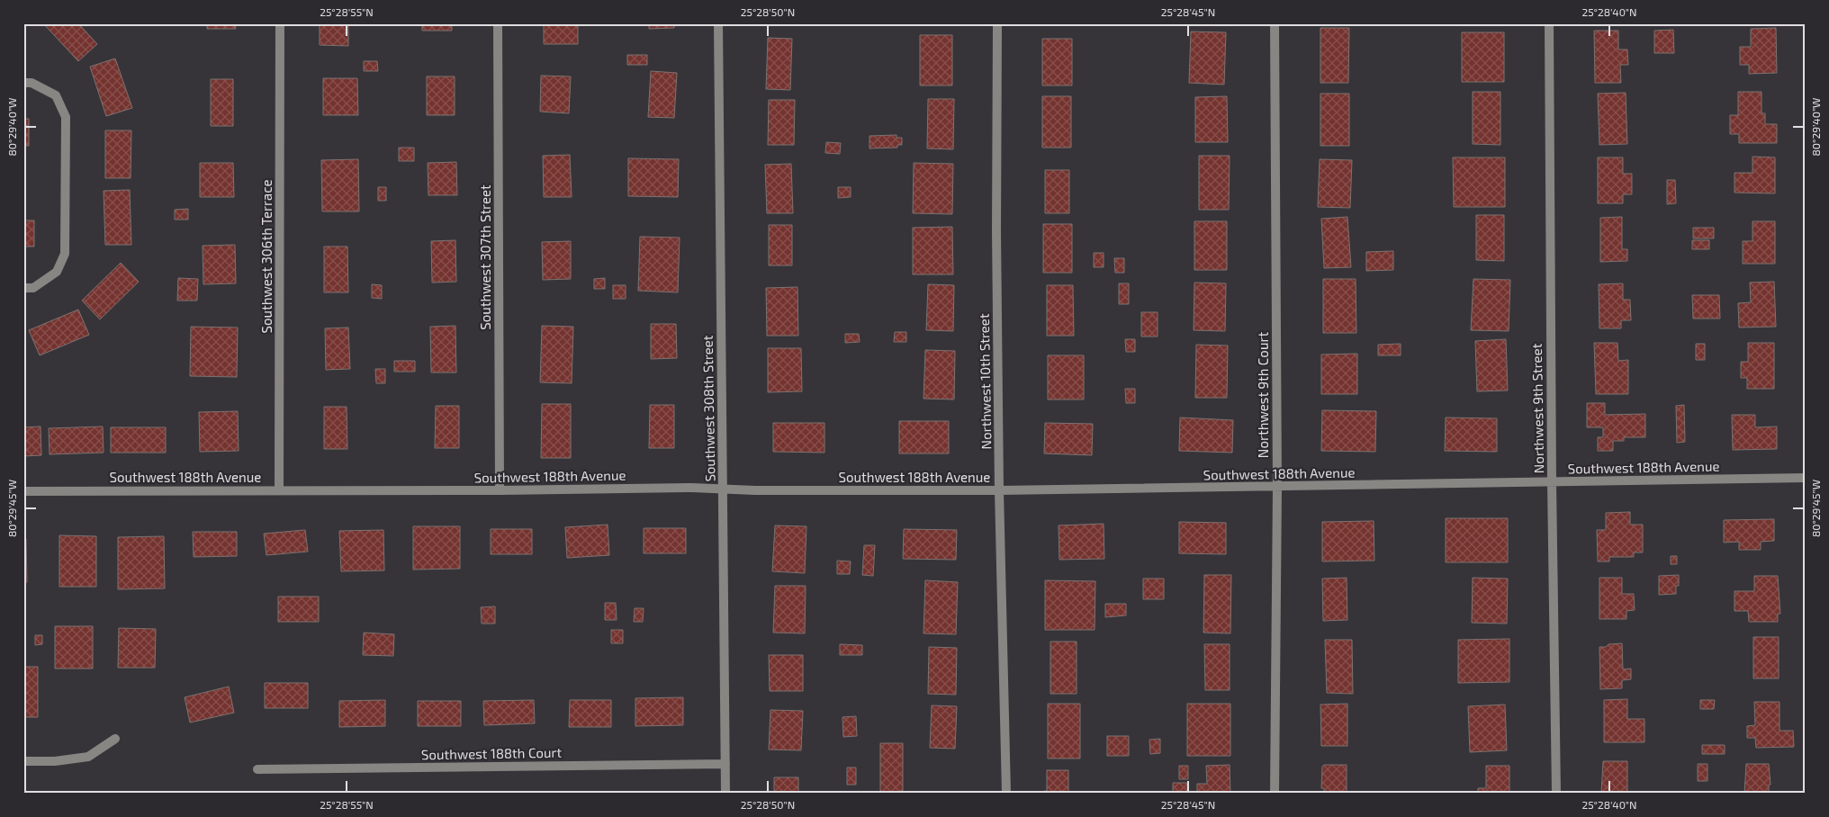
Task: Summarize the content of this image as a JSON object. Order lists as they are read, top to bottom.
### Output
{
  "streets": {
    "street": [
      "Southwest 306th Terrace",
      "Southwest 307th Street",
      "Northwest 10th Street",
      "Northwest 9th Court",
      "Southwest 308th Street",
      "Northwest 9th Street",
      "Southwest 188th Avenue",
      "Southwest 188th Court"
    ]
  },
  "crossings": [
    ["Southwest 306th Terrace", "Southwest 188th Avenue"],
    ["Southwest 307th Street", "Southwest 188th Avenue"],
    ["Northwest 10th Street", "Southwest 188th Avenue"],
    ["Northwest 9th Court", "Southwest 188th Avenue"],
    ["Southwest 308th Street", "Southwest 188th Avenue"],
    ["Southwest 308th Street", "Southwest 188th Court"],
    ["Northwest 9th Street", "Southwest 188th Avenue"]
  ],
  "coordinates": [
    "25°28'55\"N",
    "25°28'50\"N",
    "25°28'45\"N",
    "25°28'40\"N",
    "80°29'40\"W",
    "80°29'45\"W"
  ]
}
